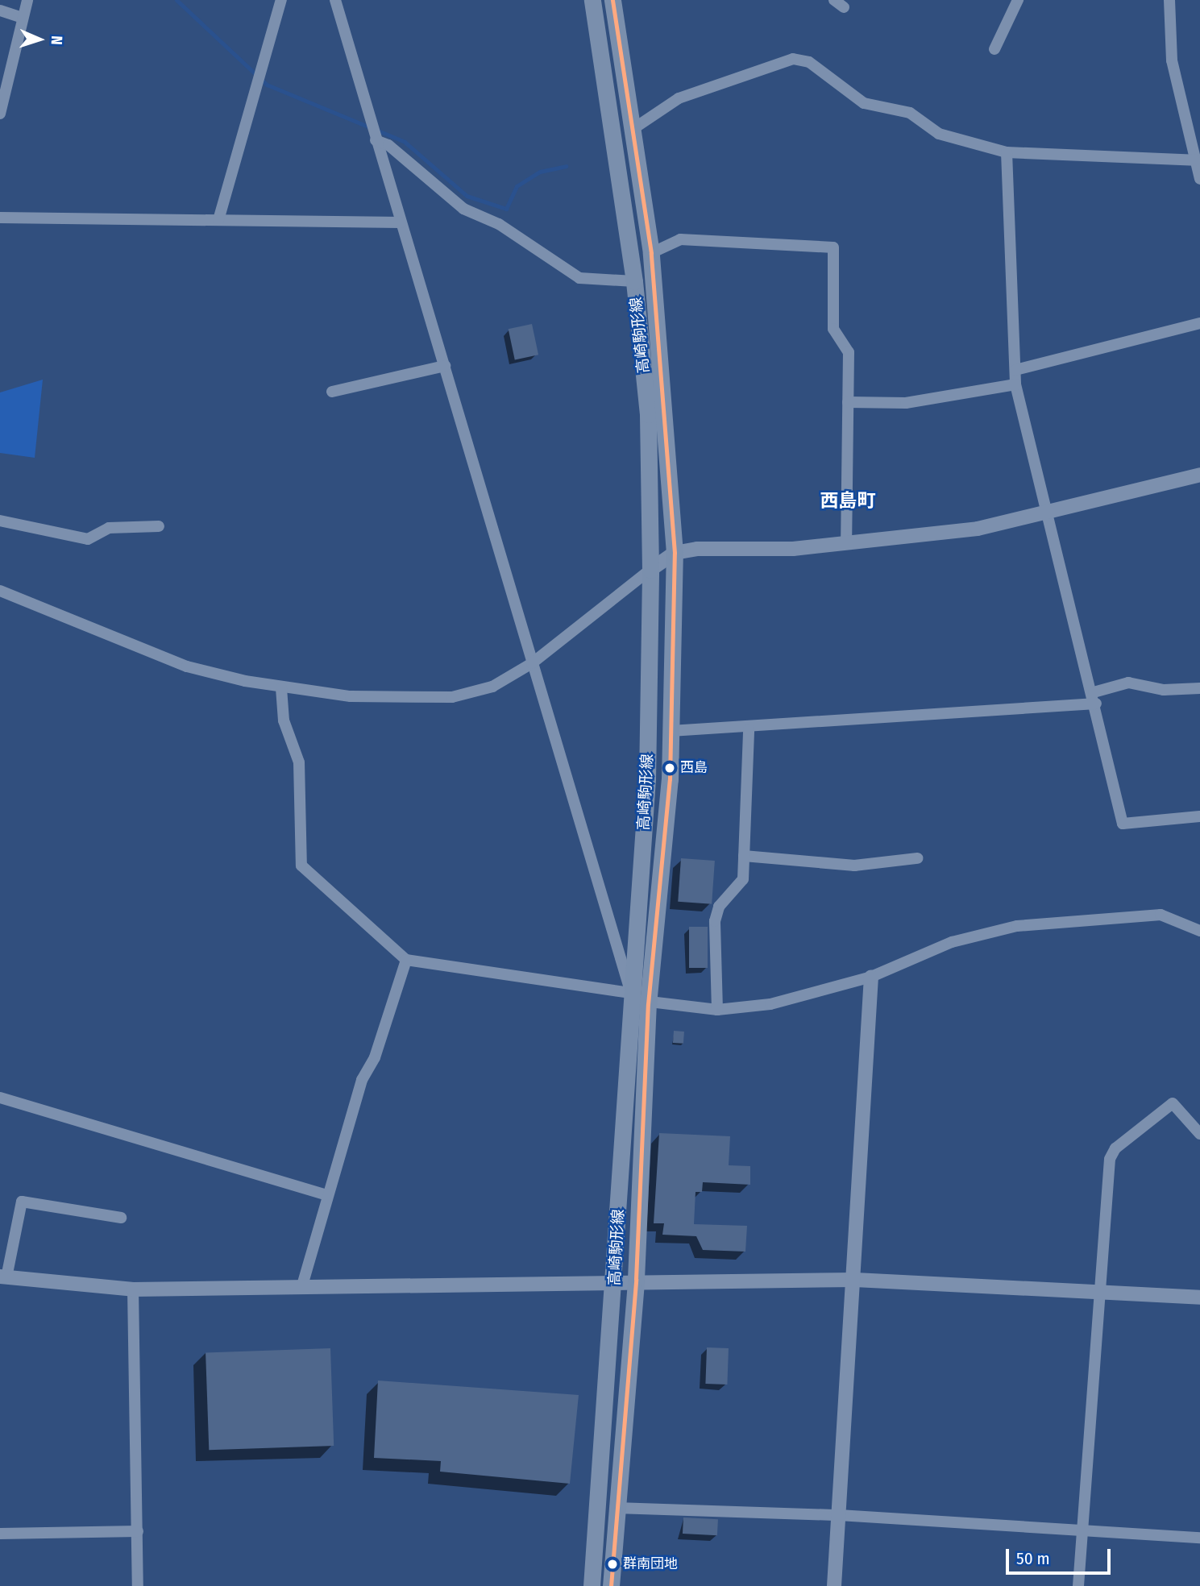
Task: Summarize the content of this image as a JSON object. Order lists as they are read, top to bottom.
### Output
{
  "streets": {
    "main road": ["高崎駒形線"]
  },
  "districts": ["西島町"],
  "places": ["西島", "群南団地"],
  "scale_bar": "50 m",
  "north": "right"
}
